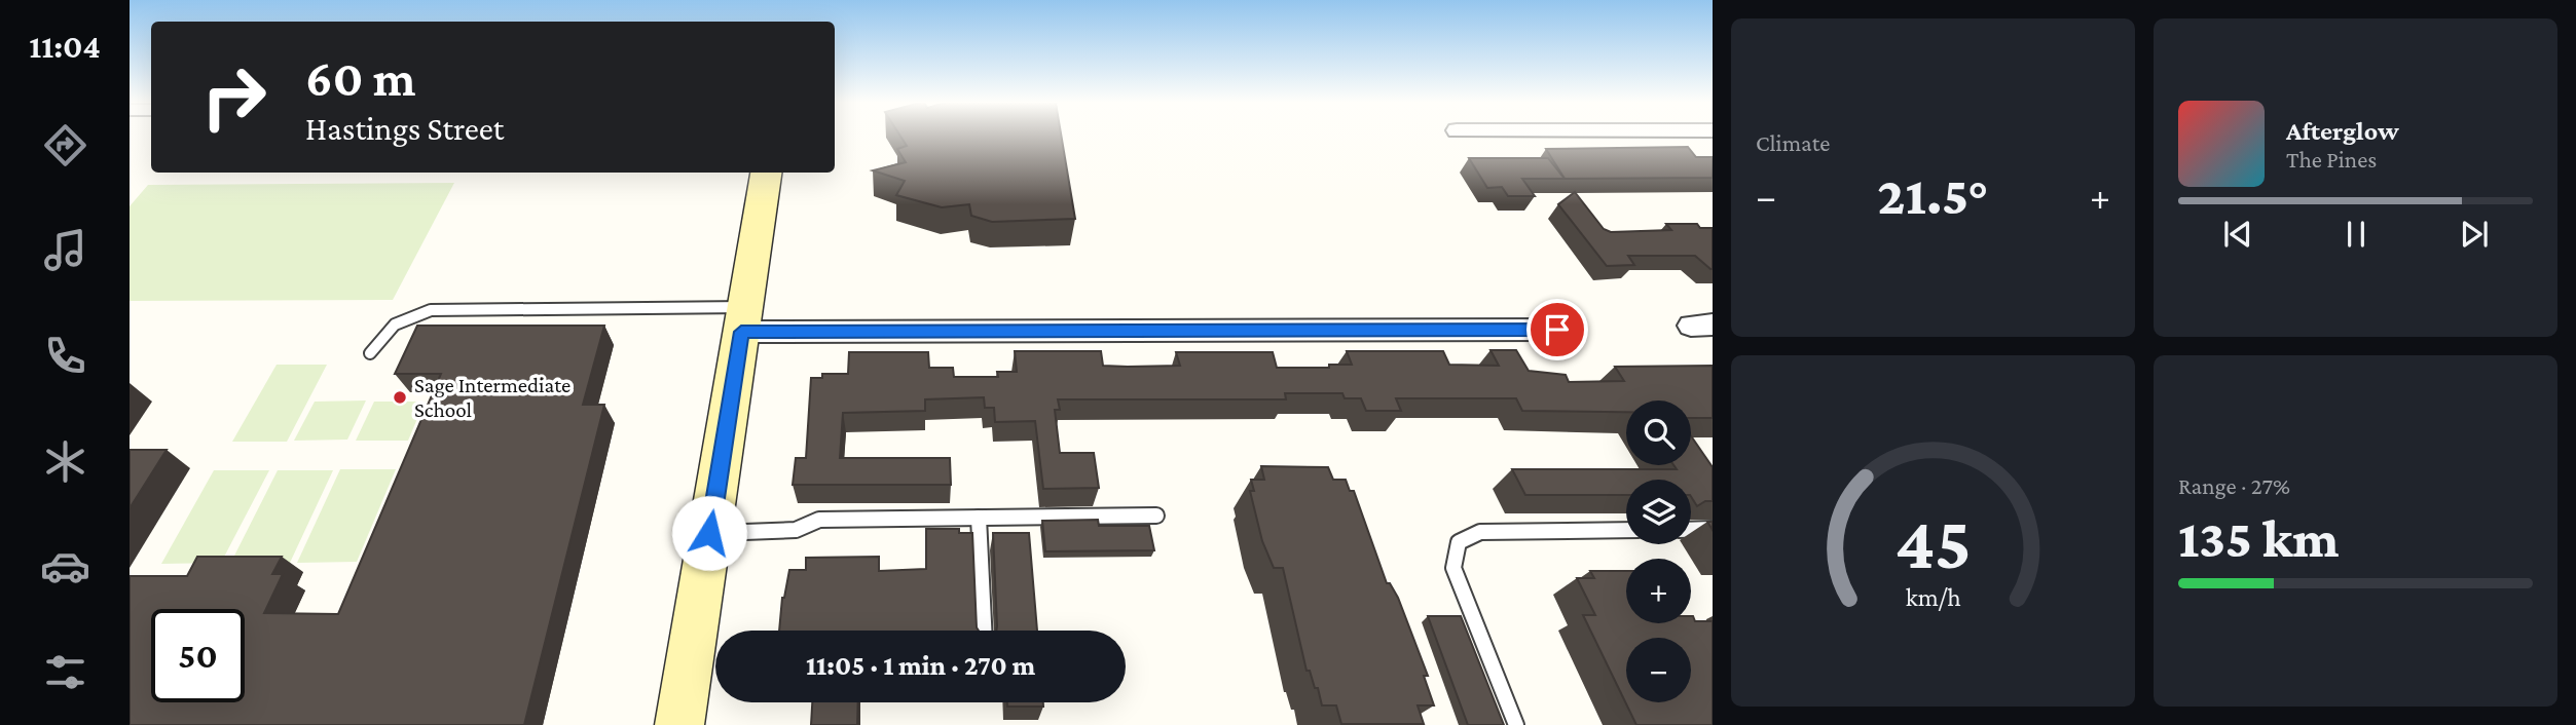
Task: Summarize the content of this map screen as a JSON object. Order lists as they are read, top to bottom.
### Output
{
  "places": ["Sage Intermediate School"],
  "page": {
    "tabs": "11:04",
    "tile": [
      "Climate",
      ["Range · 27%", "135 km"]
    ],
    "turn": ["60 m", "Hastings Street"],
    "song": ["Afterglow", "The Pines"],
    "heat": ["−", "21.5°", "+"],
    "map_buttons": ["+", "−"],
    "limit": "50",
    "trip": "11:05 · 1 min · 270 m",
    "gauge": ["45", "km/h"]
  }
}
